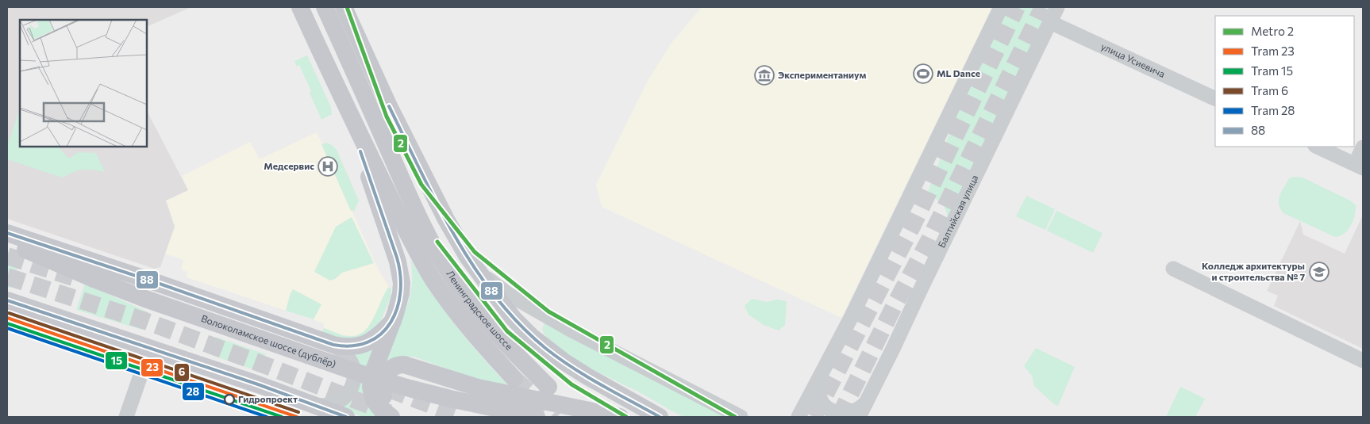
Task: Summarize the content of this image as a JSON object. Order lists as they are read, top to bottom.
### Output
{
  "streets": {
    "main road": ["Ленинградское шоссе", "Волоколамское шоссе (дублёр)"],
    "street": ["улица Усиевича", "Балтийская улица"]
  },
  "crossings": [
    ["улица Усиевича", "Балтийская улица"]
  ],
  "places": {
    "sports": ["ML Dance"],
    "museum": ["Экспериментаниум"],
    "hospital": ["Медсервис"],
    "school or university": ["Колледж архитектуры и строительства № 7"],
    "other": ["Гидропроект"]
  },
  "lines": [
    "metro line 2",
    "transit line 88",
    "tram line 6",
    "tram line 23",
    "tram line 15",
    "tram line 28"
  ],
  "legend": [
    "Metro 2",
    "Tram 23",
    "Tram 15",
    "Tram 6",
    "Tram 28",
    "88"
  ]
}
